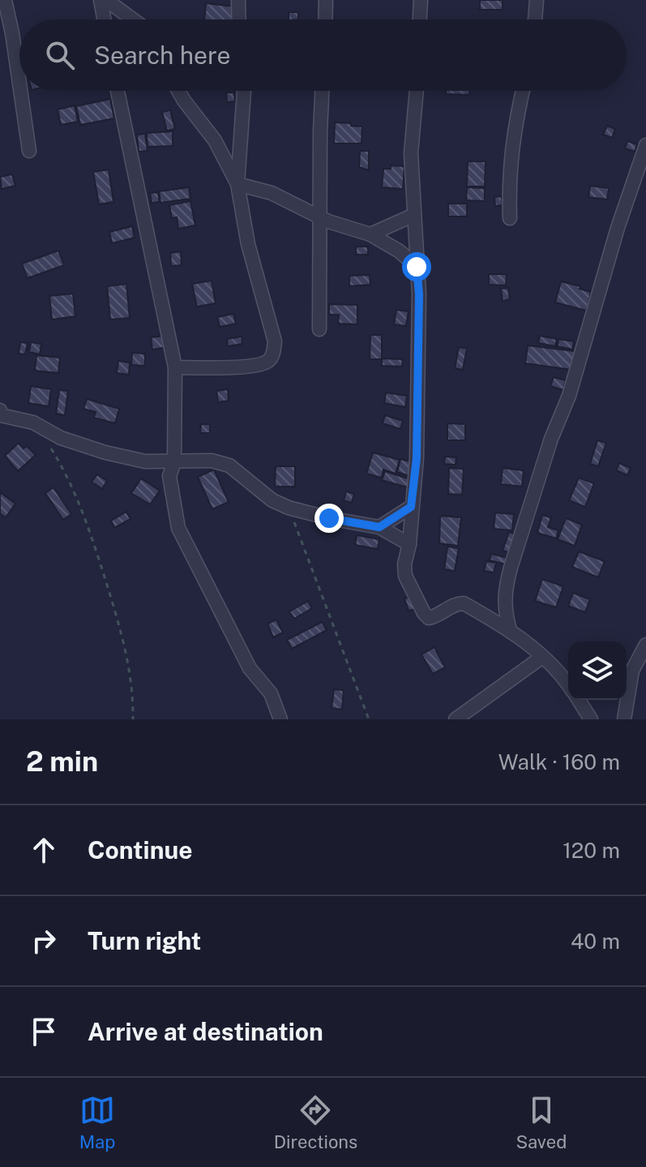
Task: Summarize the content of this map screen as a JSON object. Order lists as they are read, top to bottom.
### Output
{
  "page": {
    "search": "Search here",
    "heading": ["2 min", "Walk · 160 m"],
    "list": [
      ["Continue", "120 m"],
      ["Turn right", "40 m"],
      "Arrive at destination"
    ],
    "nav": ["Map", "Directions", "Saved"]
  }
}
